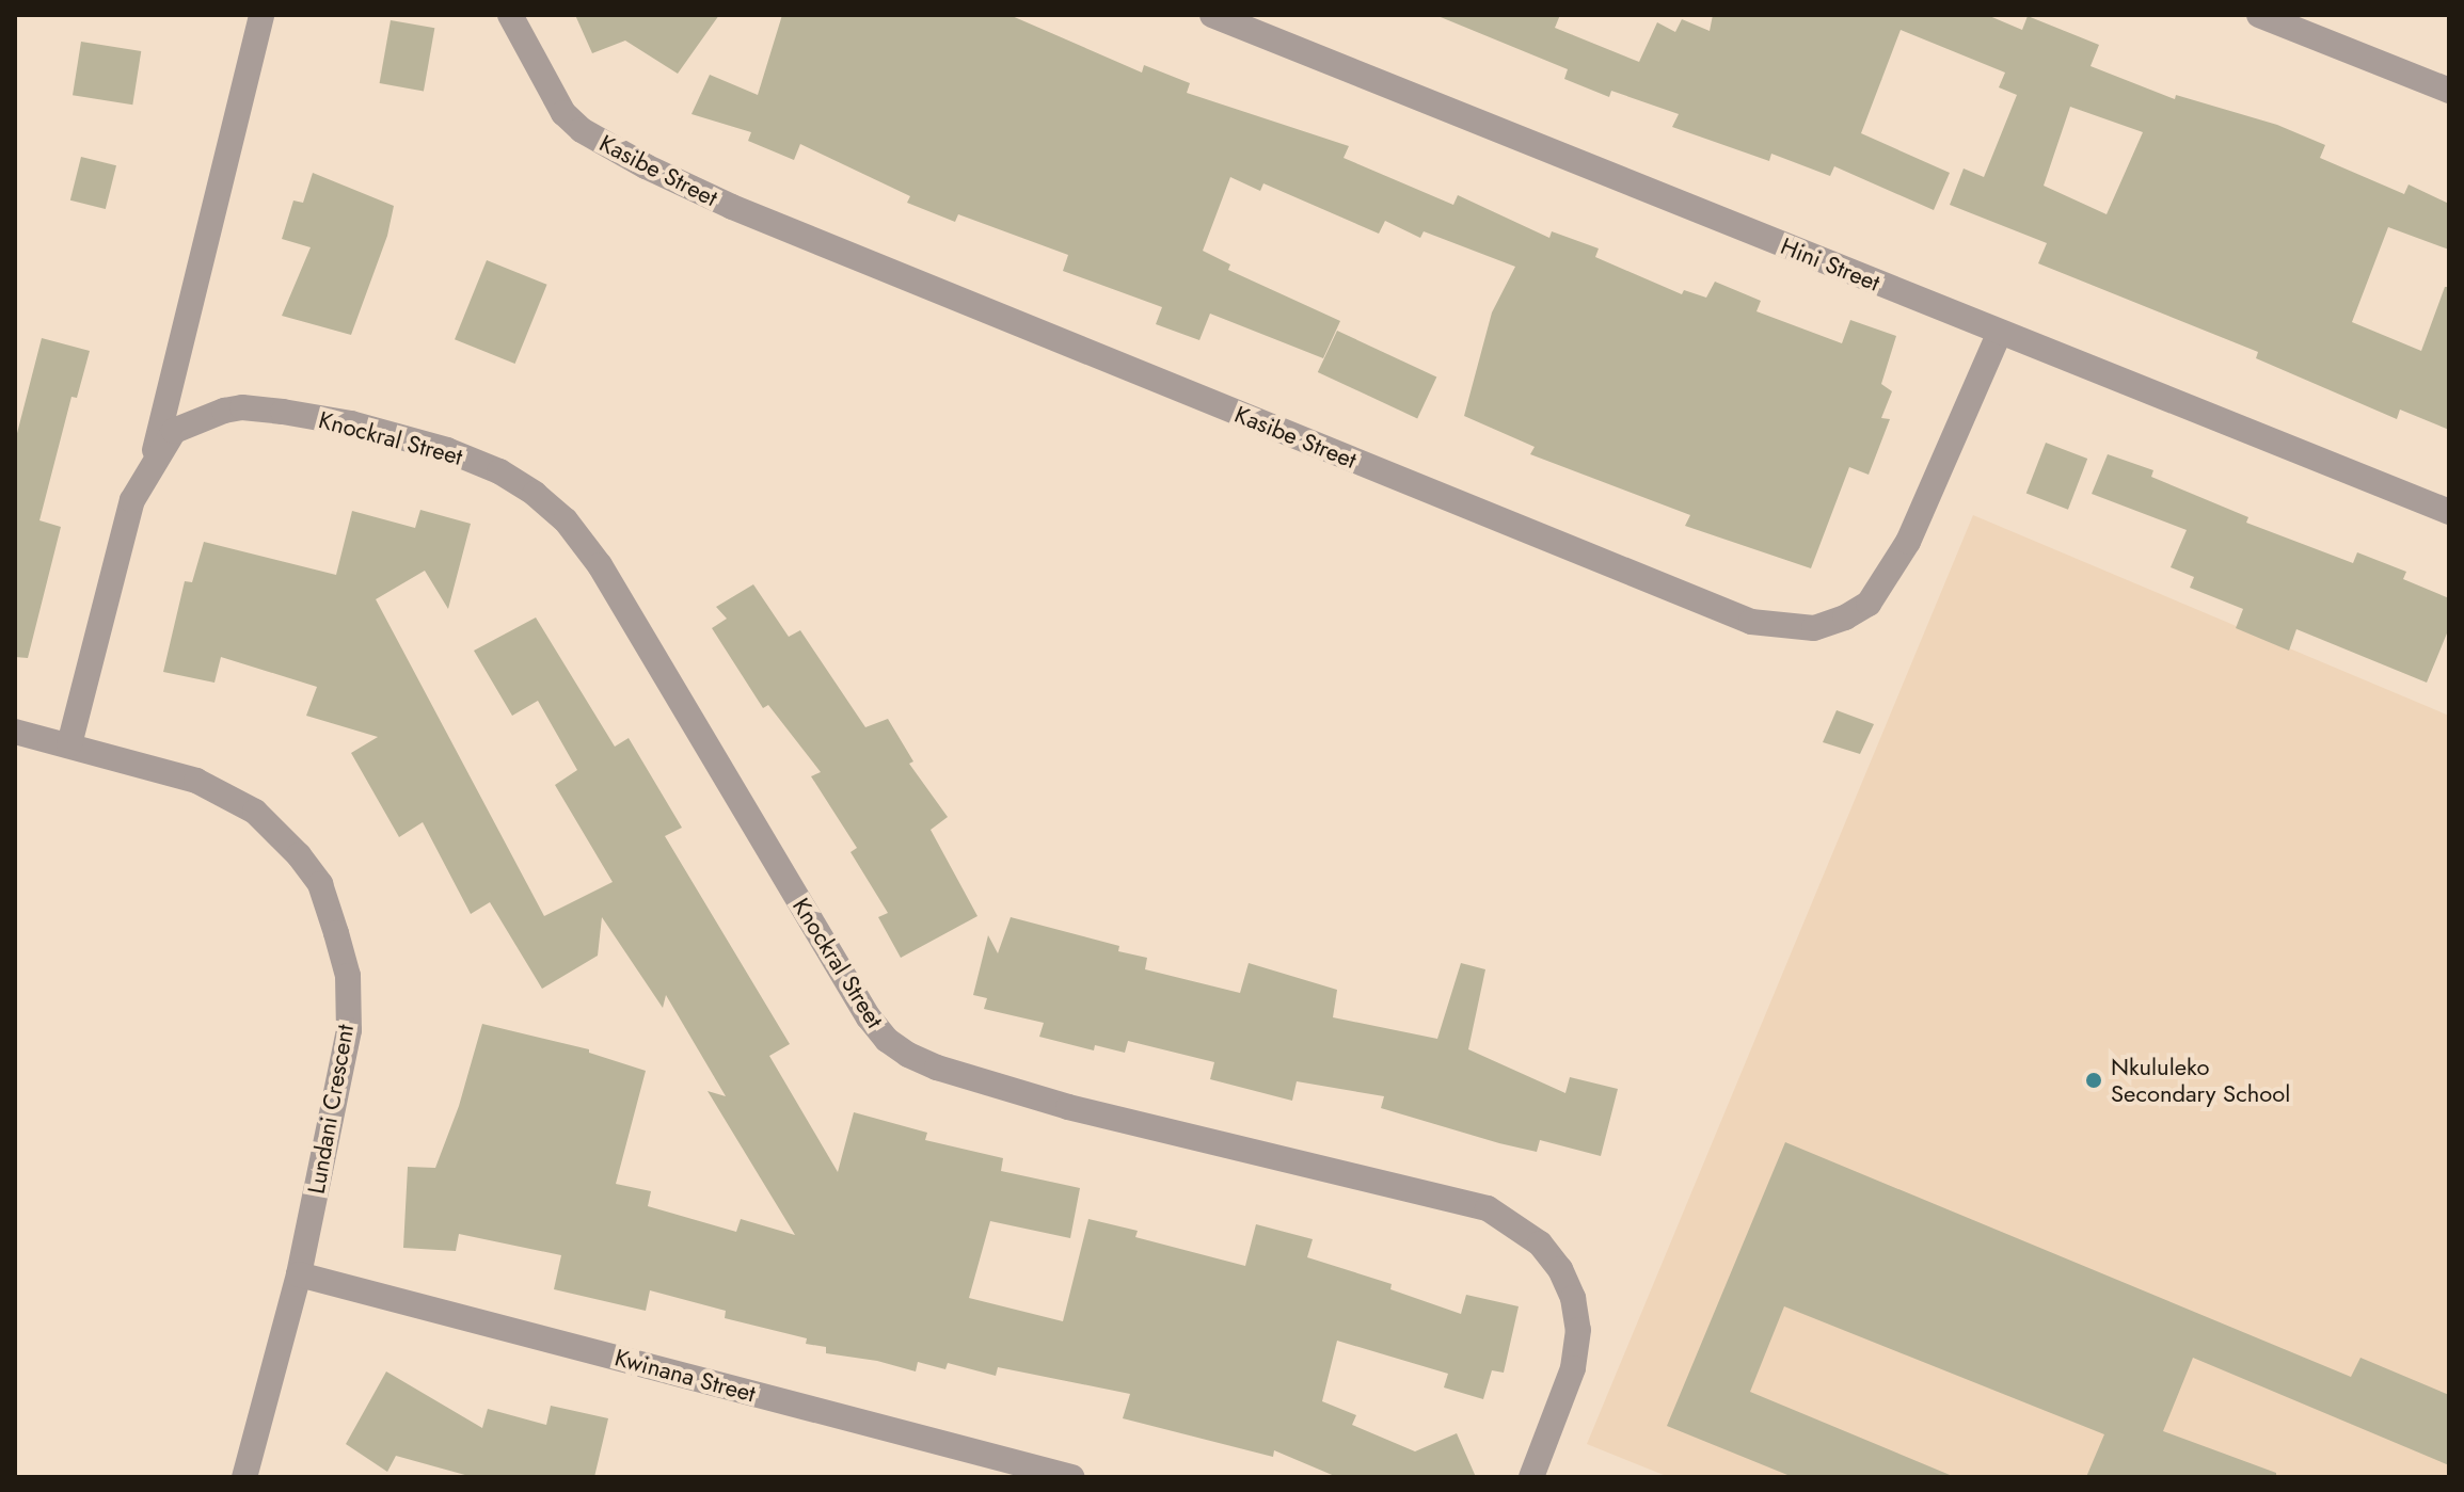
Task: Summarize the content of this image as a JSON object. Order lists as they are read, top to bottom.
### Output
{
  "streets": {
    "street": [
      "Kasibe Street",
      "Hini Street",
      "Knockral Street",
      "Lundani Crescent",
      "Kwinana Street"
    ]
  },
  "crossings": [
    ["Kasibe Street", "Hini Street"],
    ["Knockral Street", "Lundani Crescent"],
    ["Lundani Crescent", "Kwinana Street"]
  ],
  "places": ["Nkululeko Secondary School"]
}
